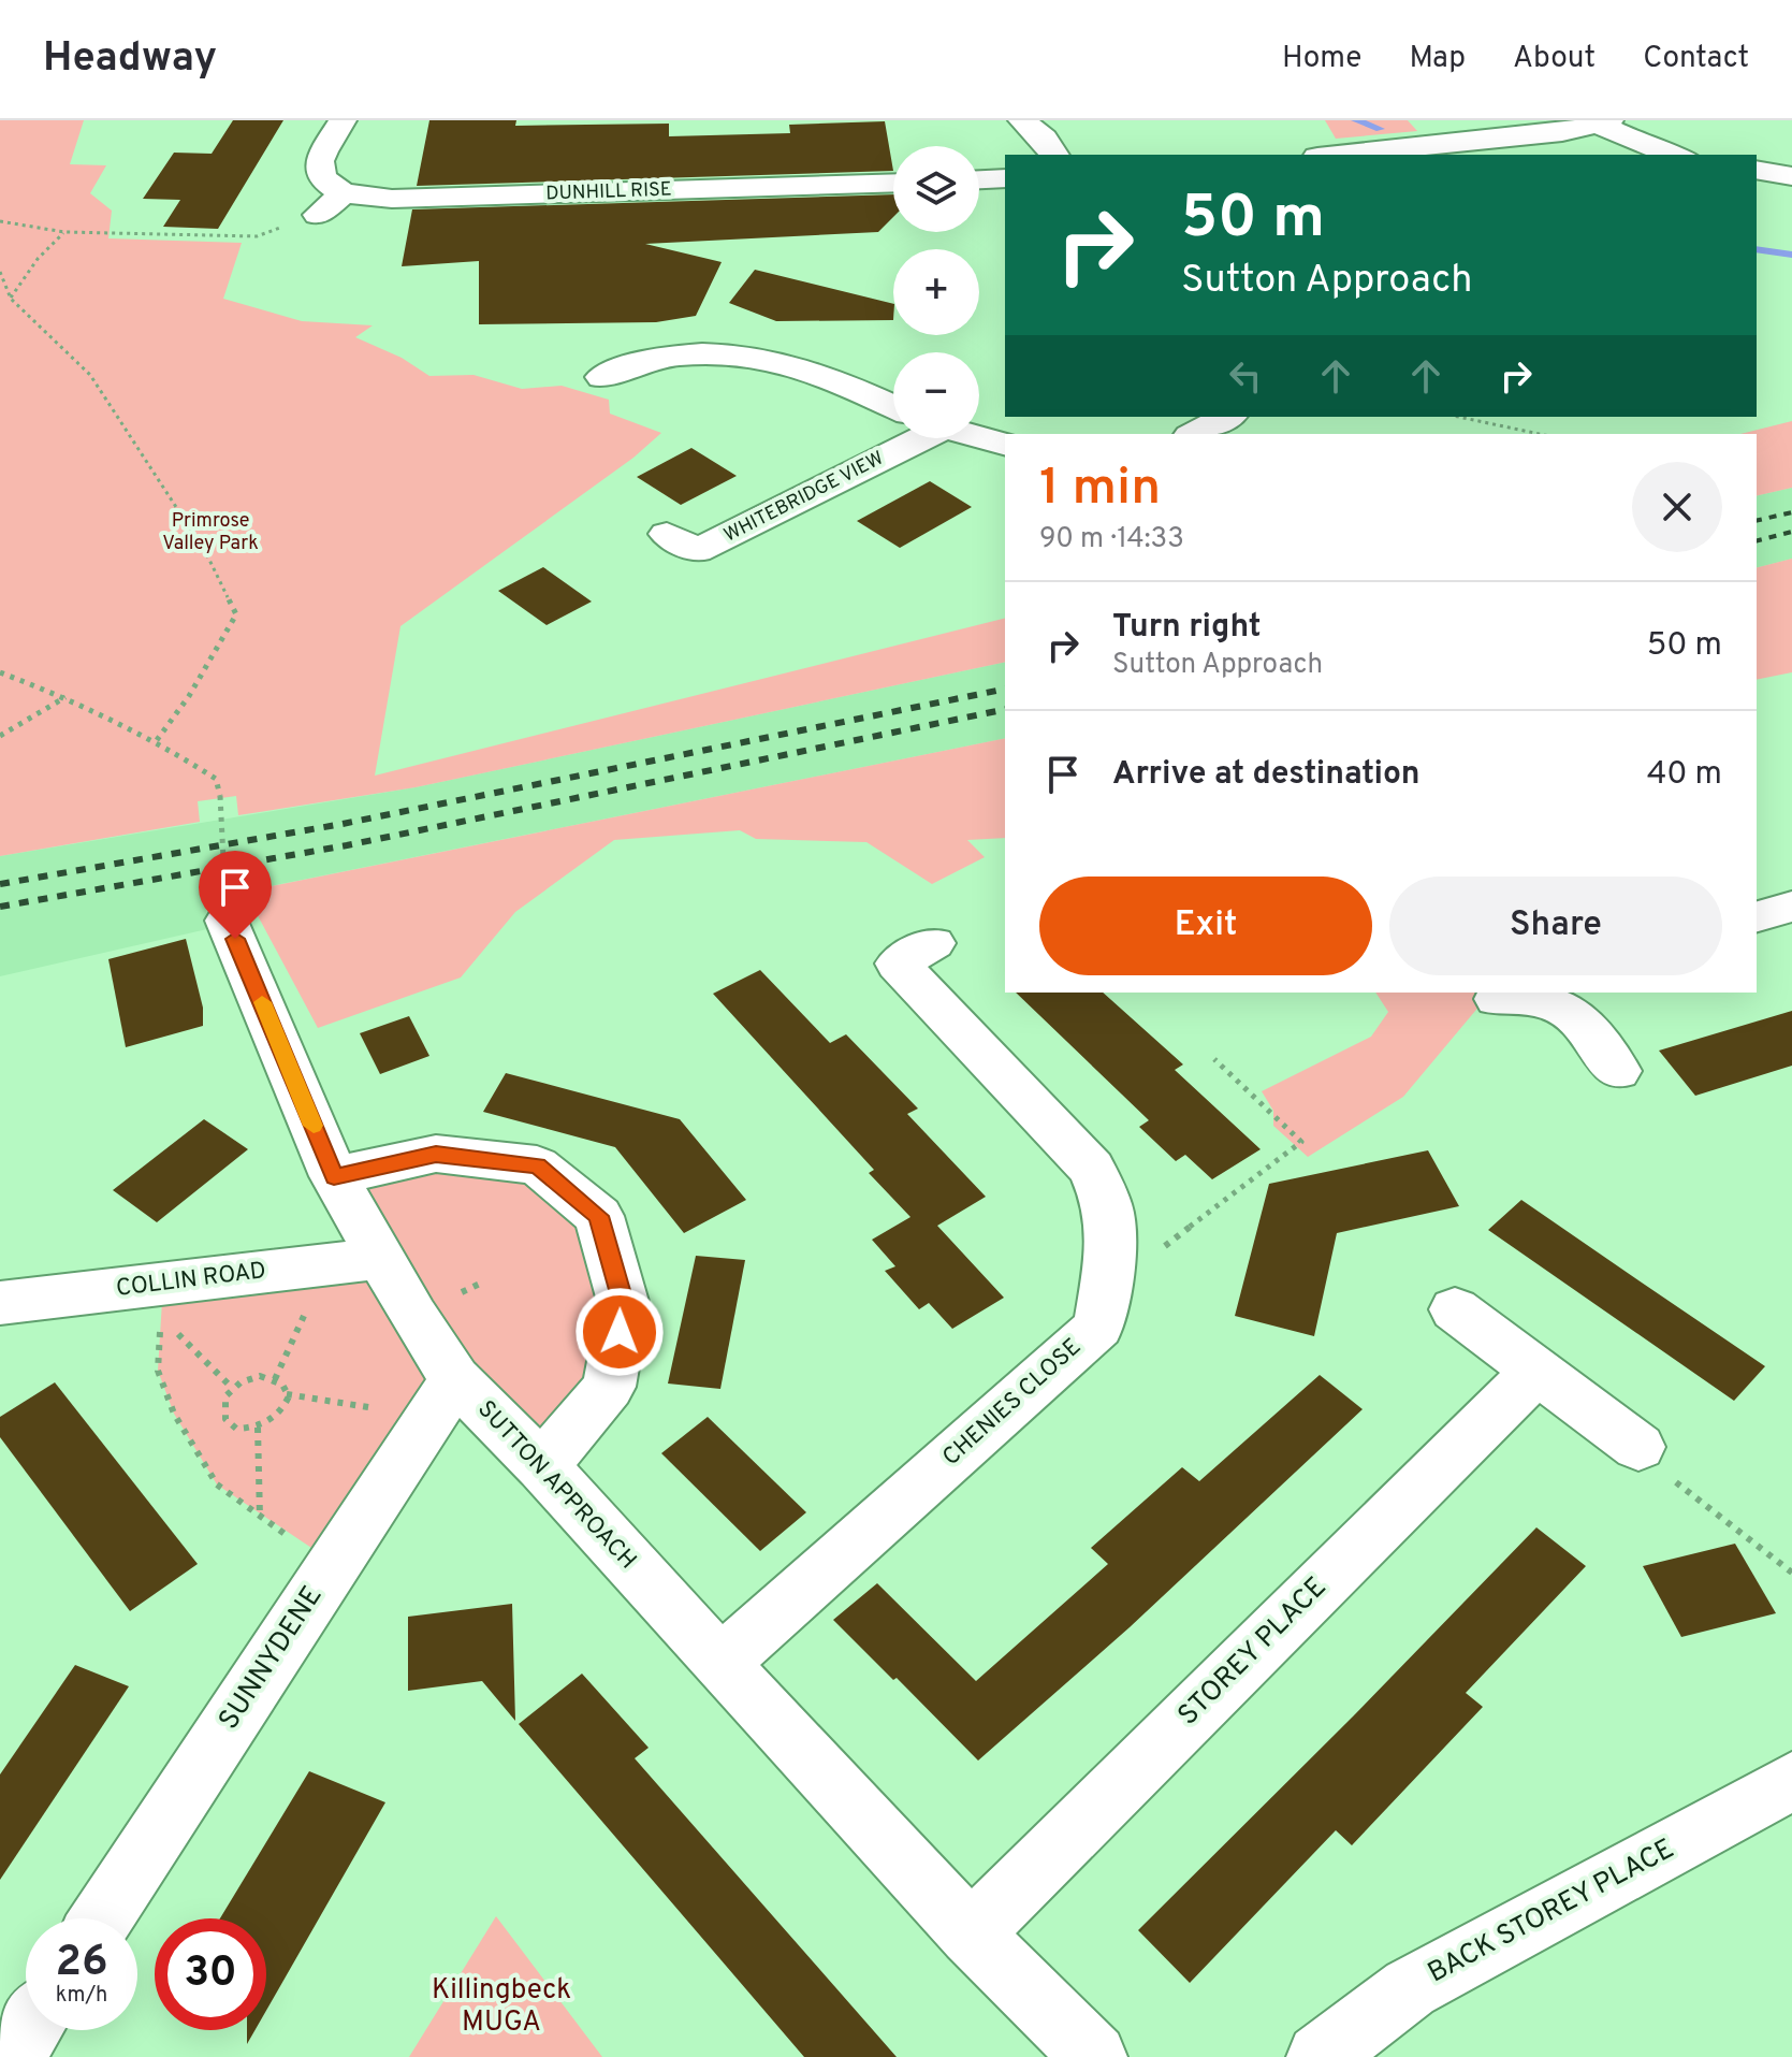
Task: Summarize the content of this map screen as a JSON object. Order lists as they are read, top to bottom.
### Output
{
  "streets": {
    "street": [
      "DUNHILL RISE",
      "WHITEBRIDGE VIEW",
      "COLLIN ROAD",
      "CHENIES CLOSE",
      "SUTTON APPROACH",
      "STOREY PLACE",
      "SUNNYDENE",
      "BACK STOREY PLACE"
    ]
  },
  "crossings": [
    ["COLLIN ROAD", "SUTTON APPROACH"],
    ["CHENIES CLOSE", "SUTTON APPROACH"],
    ["SUTTON APPROACH", "STOREY PLACE"],
    ["SUTTON APPROACH", "SUNNYDENE"]
  ],
  "parks": ["Primrose Valley Park", "Killingbeck MUGA"],
  "page": {
    "header": "Headway",
    "nav": [
      "Home",
      "Map",
      "About",
      "Contact"
    ],
    "map_buttons": ["+", "−"],
    "turn": ["50 m", "Sutton Approach"],
    "heading": ["1 min", "90 m · 14:33"],
    "list": [
      {
        "name": "Turn right",
        "note": "Sutton Approach",
        "value": "50 m"
      },
      {
        "name": "Arrive at destination",
        "value": "40 m"
      }
    ],
    "buttons": ["Exit", "Share"],
    "speed": "26 km/h",
    "limit": "30"
  }
}
